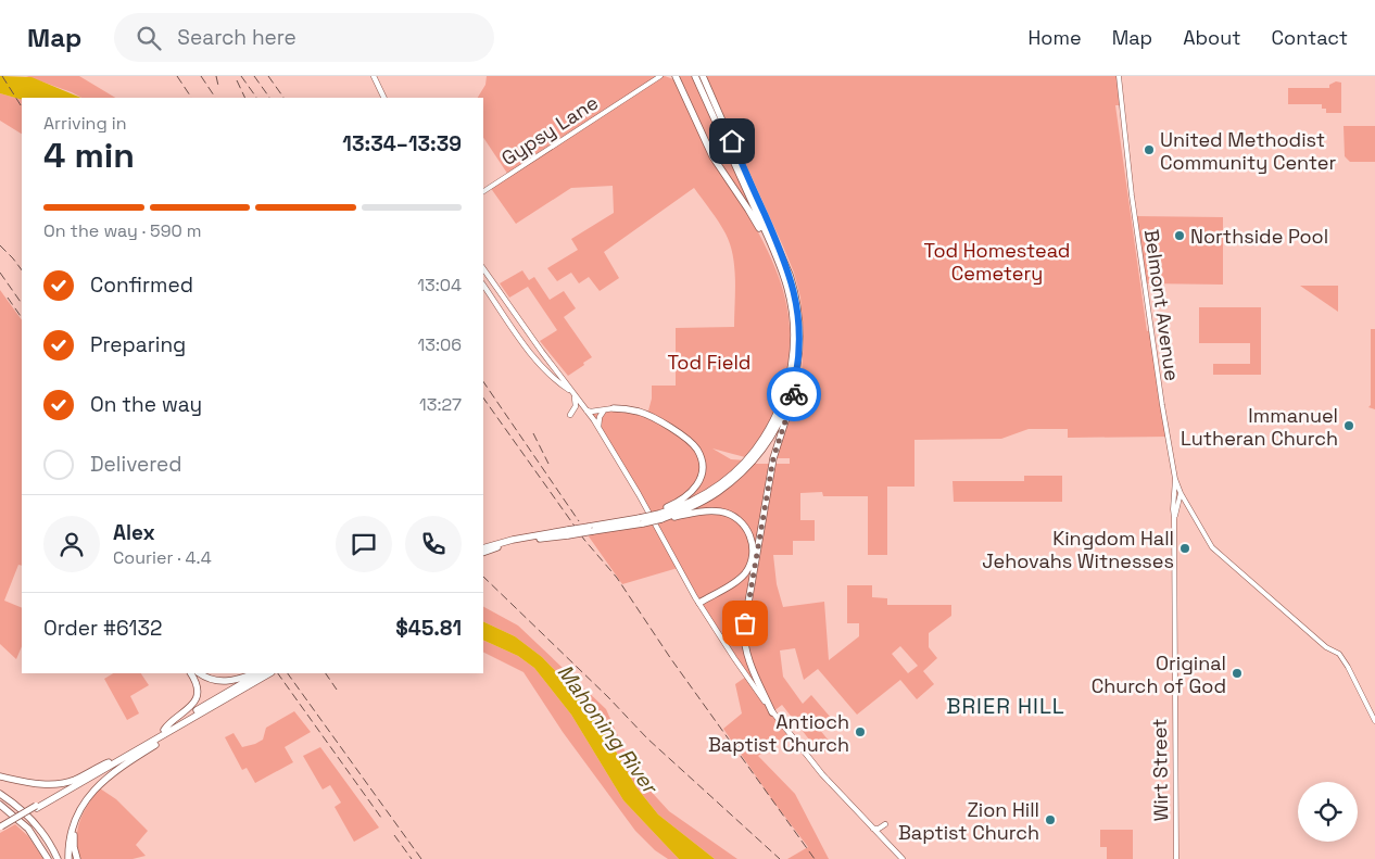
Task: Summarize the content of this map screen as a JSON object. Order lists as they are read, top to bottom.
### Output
{
  "streets": {
    "main road": ["Gypsy Lane", "Belmont Avenue", "Wirt Street"]
  },
  "crossings": [
    ["Belmont Avenue", "Wirt Street"]
  ],
  "districts": ["BRIER HILL"],
  "water": ["Mahoning River"],
  "parks": ["Tod Homestead Cemetery", "Tod Field"],
  "places": [
    "United Methodist Community Center",
    "Northside Pool",
    "Immanuel Lutheran Church",
    "Kingdom Hall Jehovahs Witnesses",
    "Original Church of God",
    "Antioch Baptist Church",
    "Zion Hill Baptist Church"
  ],
  "page": {
    "header": "Map",
    "search": "Search here",
    "nav": [
      "Home",
      "Map",
      "About",
      "Contact"
    ],
    "heading": ["4 min", "Arriving in", "13:34–13:39"],
    "panel": [
      "Alex",
      "Courier · 4.4",
      "Order #6132",
      "$45.81"
    ],
    "bar": "On the way · 590 m",
    "list": [
      ["Confirmed", "13:04"],
      ["Preparing", "13:06"],
      ["On the way", "13:27"],
      "Delivered"
    ]
  }
}
